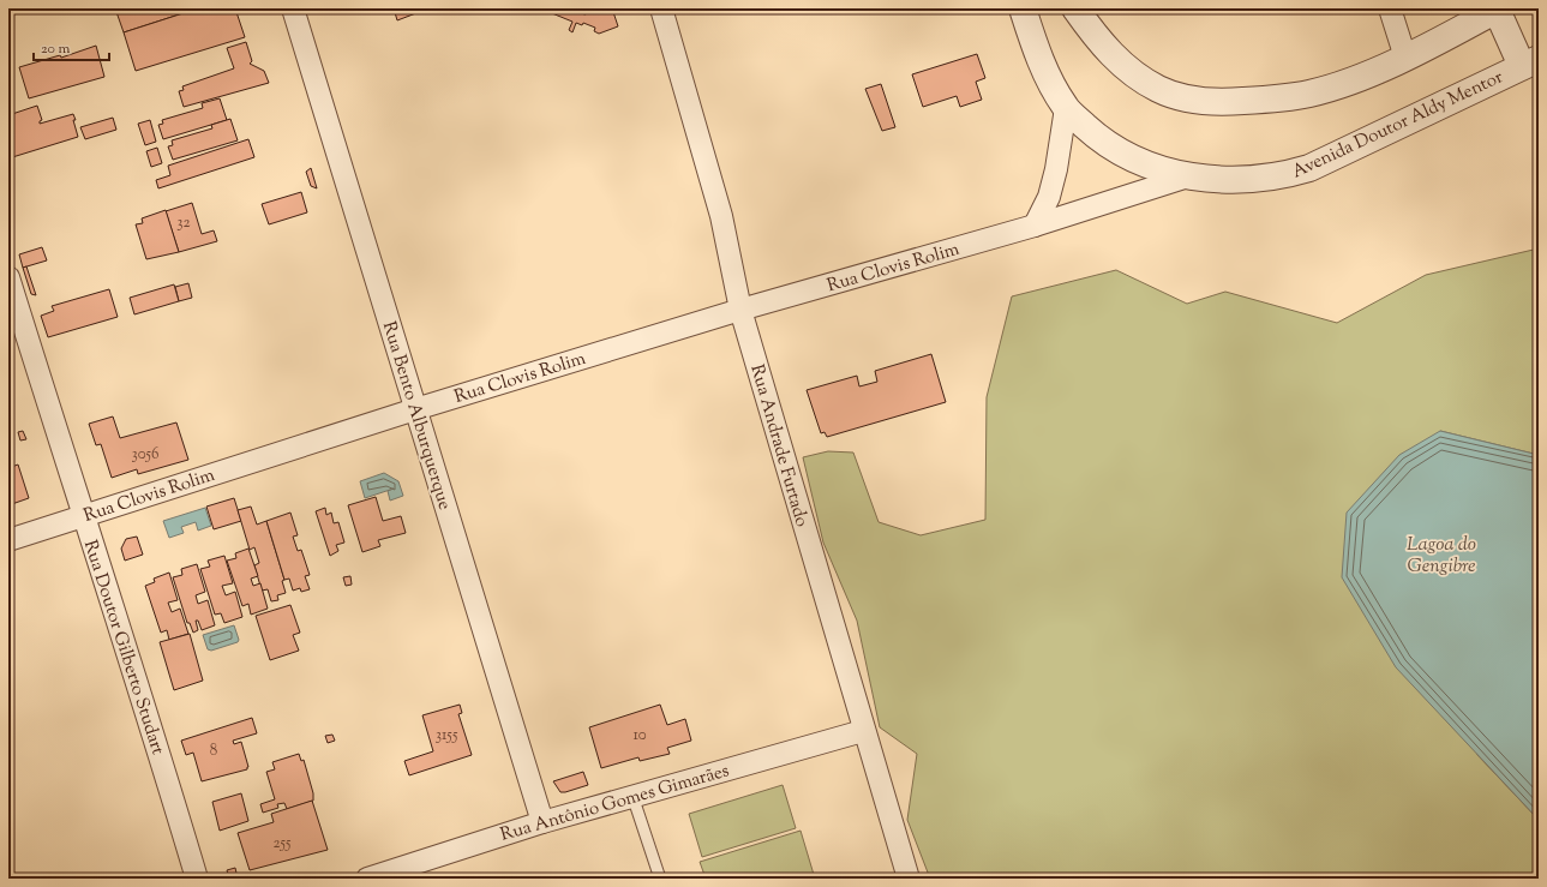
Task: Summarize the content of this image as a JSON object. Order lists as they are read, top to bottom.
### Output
{
  "streets": {
    "street": [
      "Avenida Doutor Aldy Mentor",
      "Rua Clovis Rolim",
      "Rua Bento Alburquerque",
      "Rua Andrade Furtado",
      "Rua Doutor Gilberto Studart",
      "Rua Antônio Gomes Gimarães"
    ]
  },
  "crossings": [
    ["Avenida Doutor Aldy Mentor", "Rua Clovis Rolim"],
    ["Rua Clovis Rolim", "Rua Bento Alburquerque"],
    ["Rua Clovis Rolim", "Rua Andrade Furtado"],
    ["Rua Clovis Rolim", "Rua Doutor Gilberto Studart"],
    ["Rua Bento Alburquerque", "Rua Antônio Gomes Gimarães"],
    ["Rua Andrade Furtado", "Rua Antônio Gomes Gimarães"]
  ],
  "water": ["Lagoa do Gengibre"],
  "house_numbers": [
    "32",
    "3056",
    "3155",
    "10",
    "8",
    "255"
  ],
  "scale_bar": "20 m"
}
